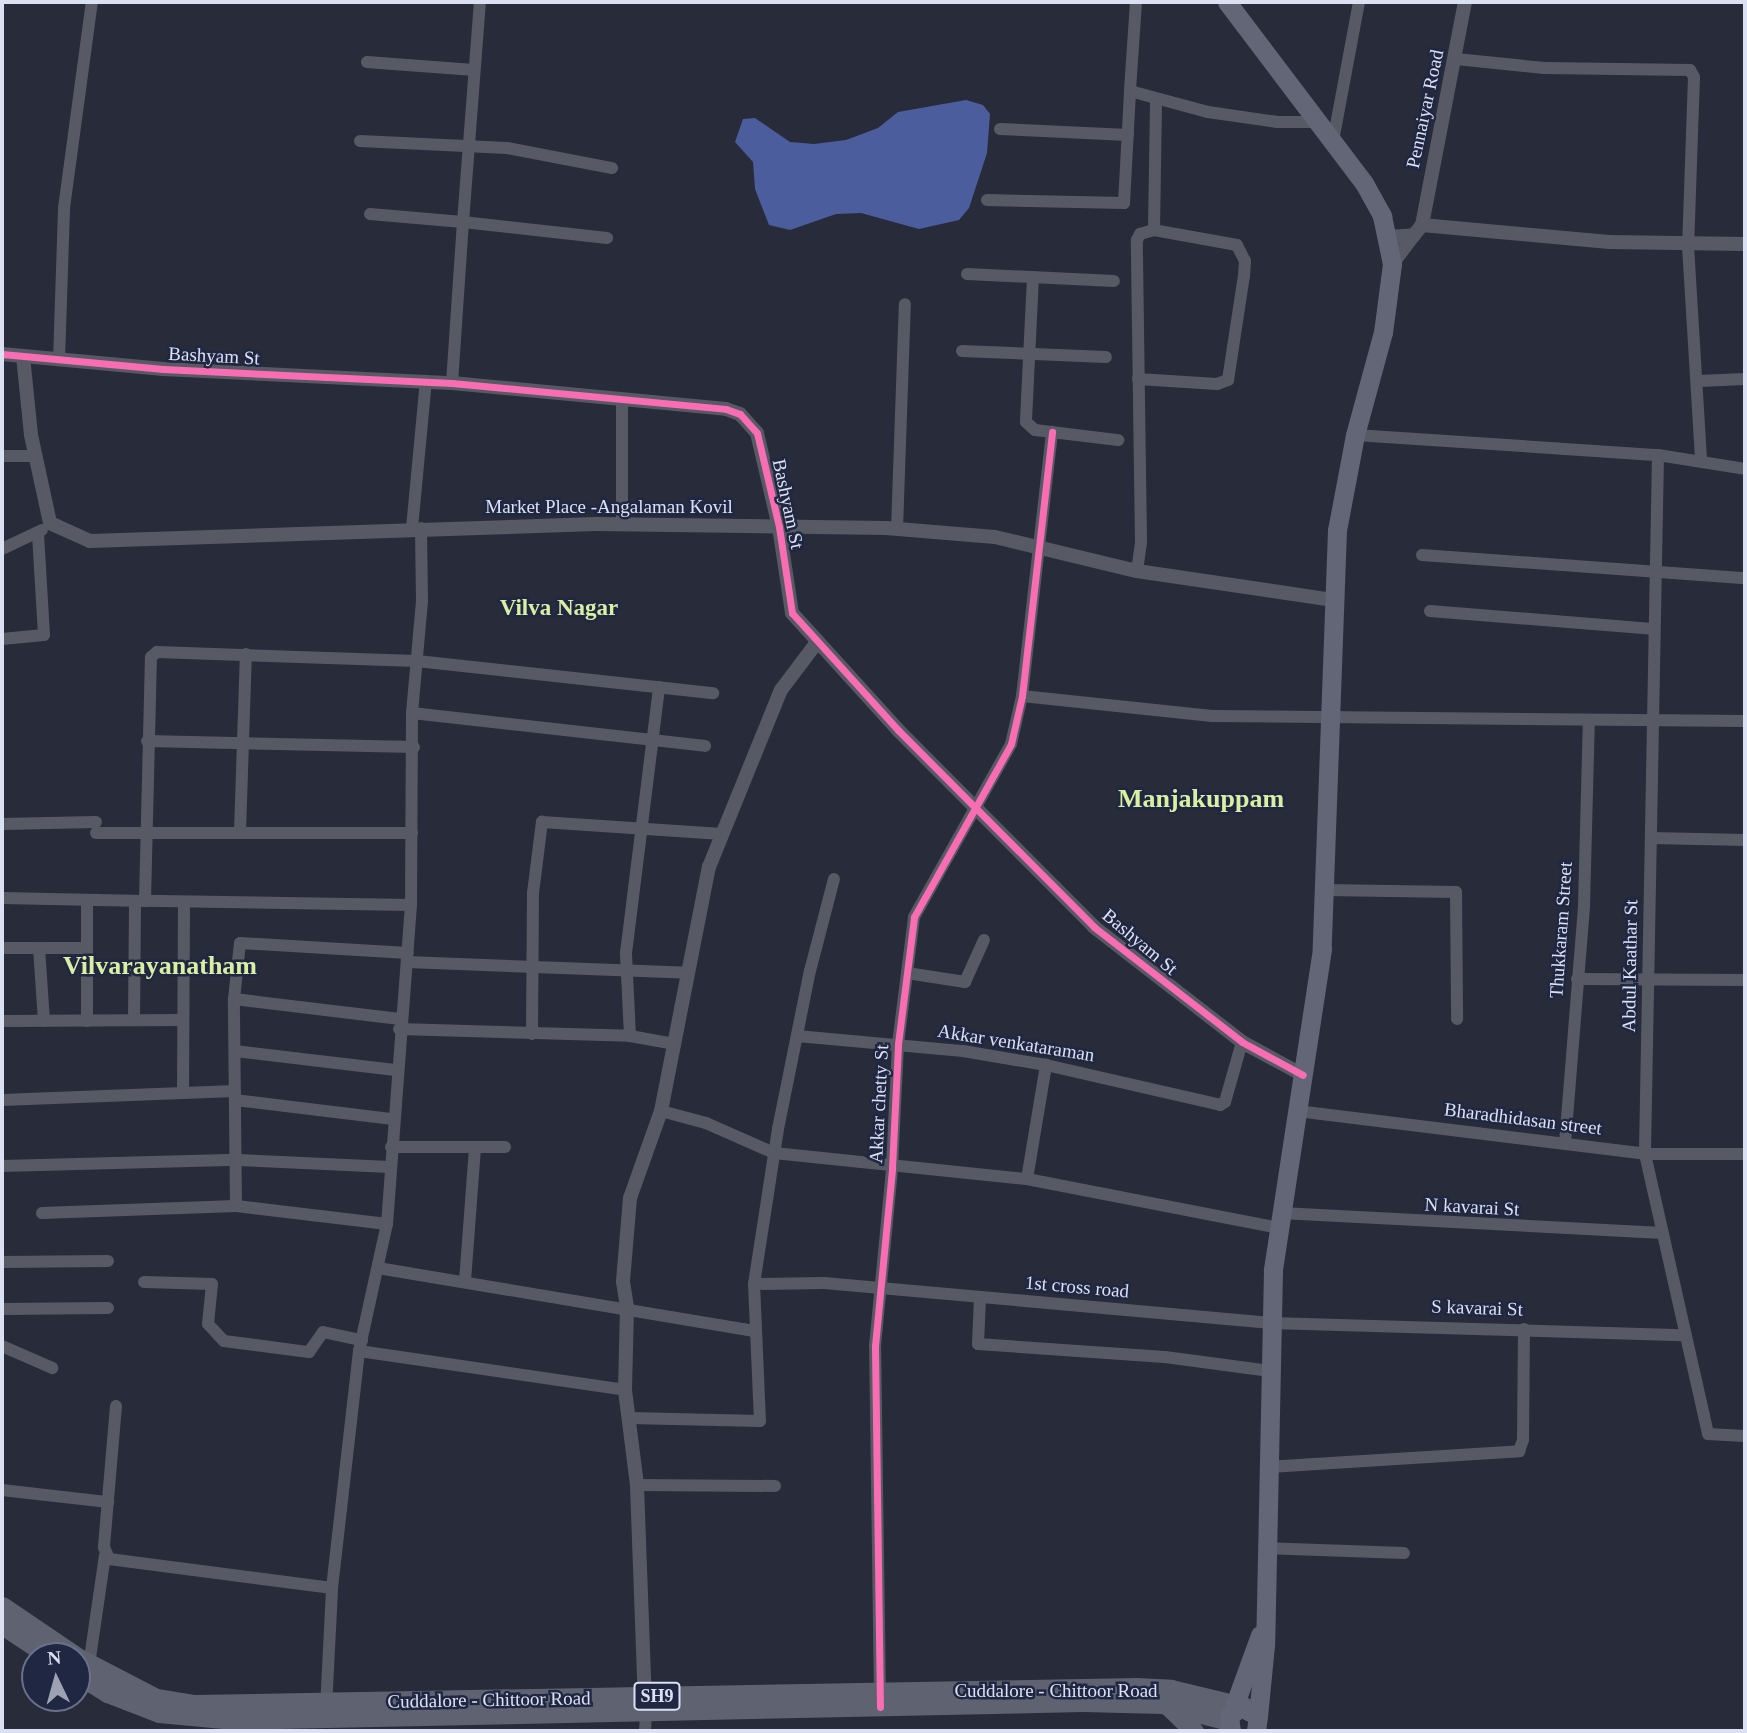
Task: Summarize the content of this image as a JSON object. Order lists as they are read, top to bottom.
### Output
{
  "streets": {
    "main road": ["Cuddalore - Chittoor Road", "SH9"],
    "street": [
      "Pennaiyar Road",
      "Bashyam St",
      "Market Place -Angalaman Kovil",
      "Thukkaram Street",
      "Abdul Kaathar St",
      "Akkar venkataraman",
      "Akkar chetty St",
      "Bharadhidasan street",
      "N kavarai St",
      "1st cross road",
      "S kavarai St"
    ]
  },
  "crossings": [
    ["Bashyam St", "Market Place -Angalaman Kovil"],
    ["Bashyam St", "Akkar venkataraman"],
    ["Bashyam St", "Akkar chetty St"],
    ["Market Place -Angalaman Kovil", "Akkar chetty St"],
    ["Thukkaram Street", "Bharadhidasan street"],
    ["Abdul Kaathar St", "Bharadhidasan street"],
    ["Abdul Kaathar St", "N kavarai St"],
    ["Abdul Kaathar St", "S kavarai St"],
    ["Akkar venkataraman", "Akkar chetty St"],
    ["Akkar chetty St", "N kavarai St"],
    ["Akkar chetty St", "1st cross road"],
    ["Akkar chetty St", "Cuddalore - Chittoor Road"],
    ["1st cross road", "S kavarai St"]
  ],
  "districts": ["Vilva Nagar", "Manjakuppam", "Vilvarayanatham"],
  "north": "top"
}
